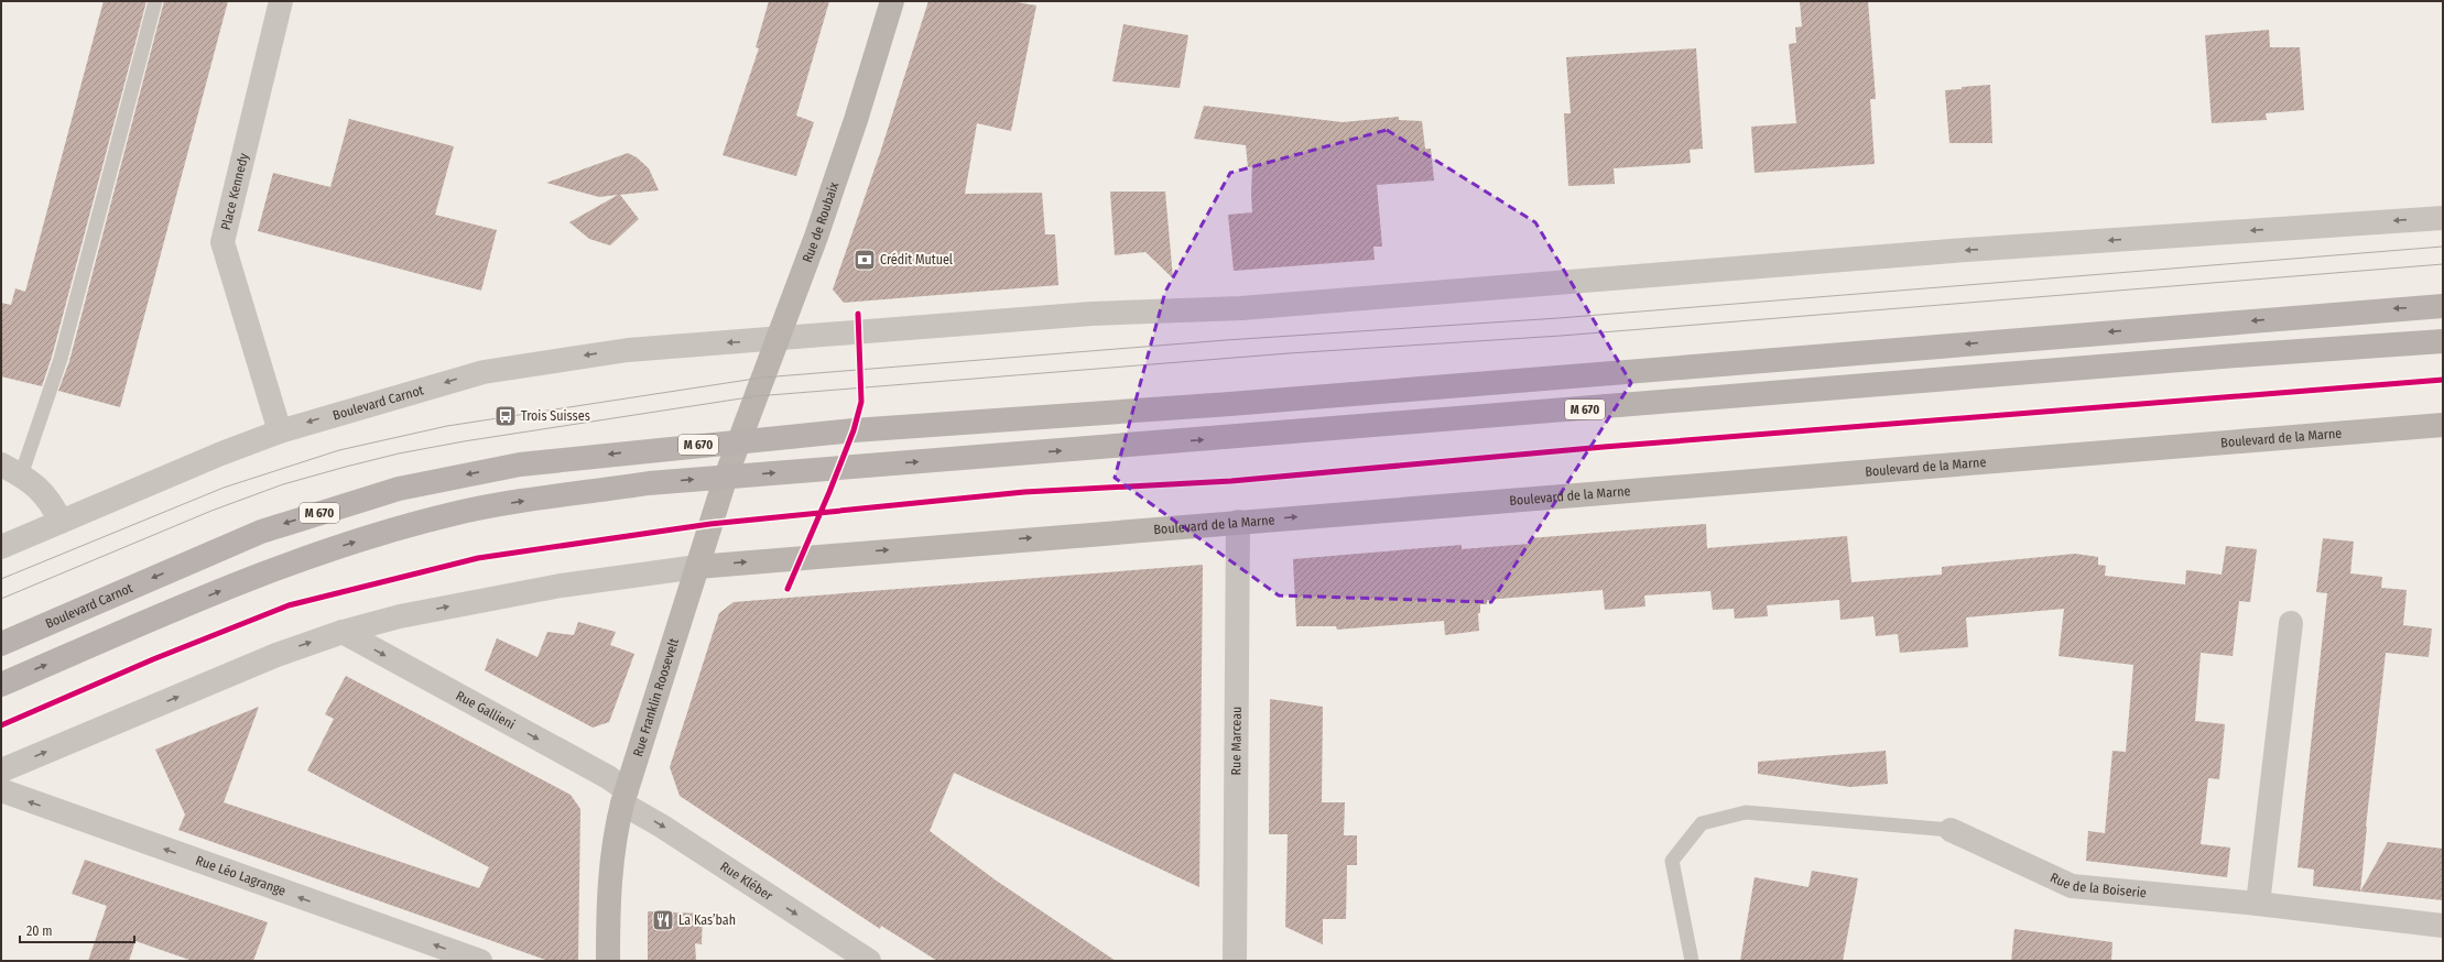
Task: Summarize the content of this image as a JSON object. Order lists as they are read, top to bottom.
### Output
{
  "streets": {
    "main road": [
      "Rue de Roubaix",
      "Boulevard Carnot",
      "M 670",
      "Boulevard de la Marne",
      "Rue Franklin Roosevelt"
    ],
    "street": [
      "Place Kennedy",
      "Rue Gallieni",
      "Rue Marceau",
      "Rue Léo Lagrange",
      "Rue Kléber",
      "Rue de la Boiserie"
    ]
  },
  "crossings": [
    ["Place Kennedy", "Boulevard Carnot"],
    ["Rue de Roubaix", "Boulevard Carnot"],
    ["Rue de Roubaix", "M 670"],
    ["Rue de Roubaix", "Rue Franklin Roosevelt"],
    ["Boulevard Carnot", "M 670"],
    ["Boulevard Carnot", "Rue Franklin Roosevelt"],
    ["M 670", "Rue Franklin Roosevelt"],
    ["Boulevard de la Marne", "Rue Franklin Roosevelt"],
    ["Boulevard de la Marne", "Rue Marceau"],
    ["Rue Franklin Roosevelt", "Rue Gallieni"],
    ["Rue Franklin Roosevelt", "Rue Kléber"],
    ["Rue Gallieni", "Rue Kléber"]
  ],
  "one_way": ["Rue Gallieni", "Rue Léo Lagrange", "Rue Kléber"],
  "places": {
    "bank": ["Crédit Mutuel"],
    "bus stop": ["Trois Suisses"],
    "restaurant": ["La Kas’bah"]
  },
  "scale_bar": "20 m"
}
